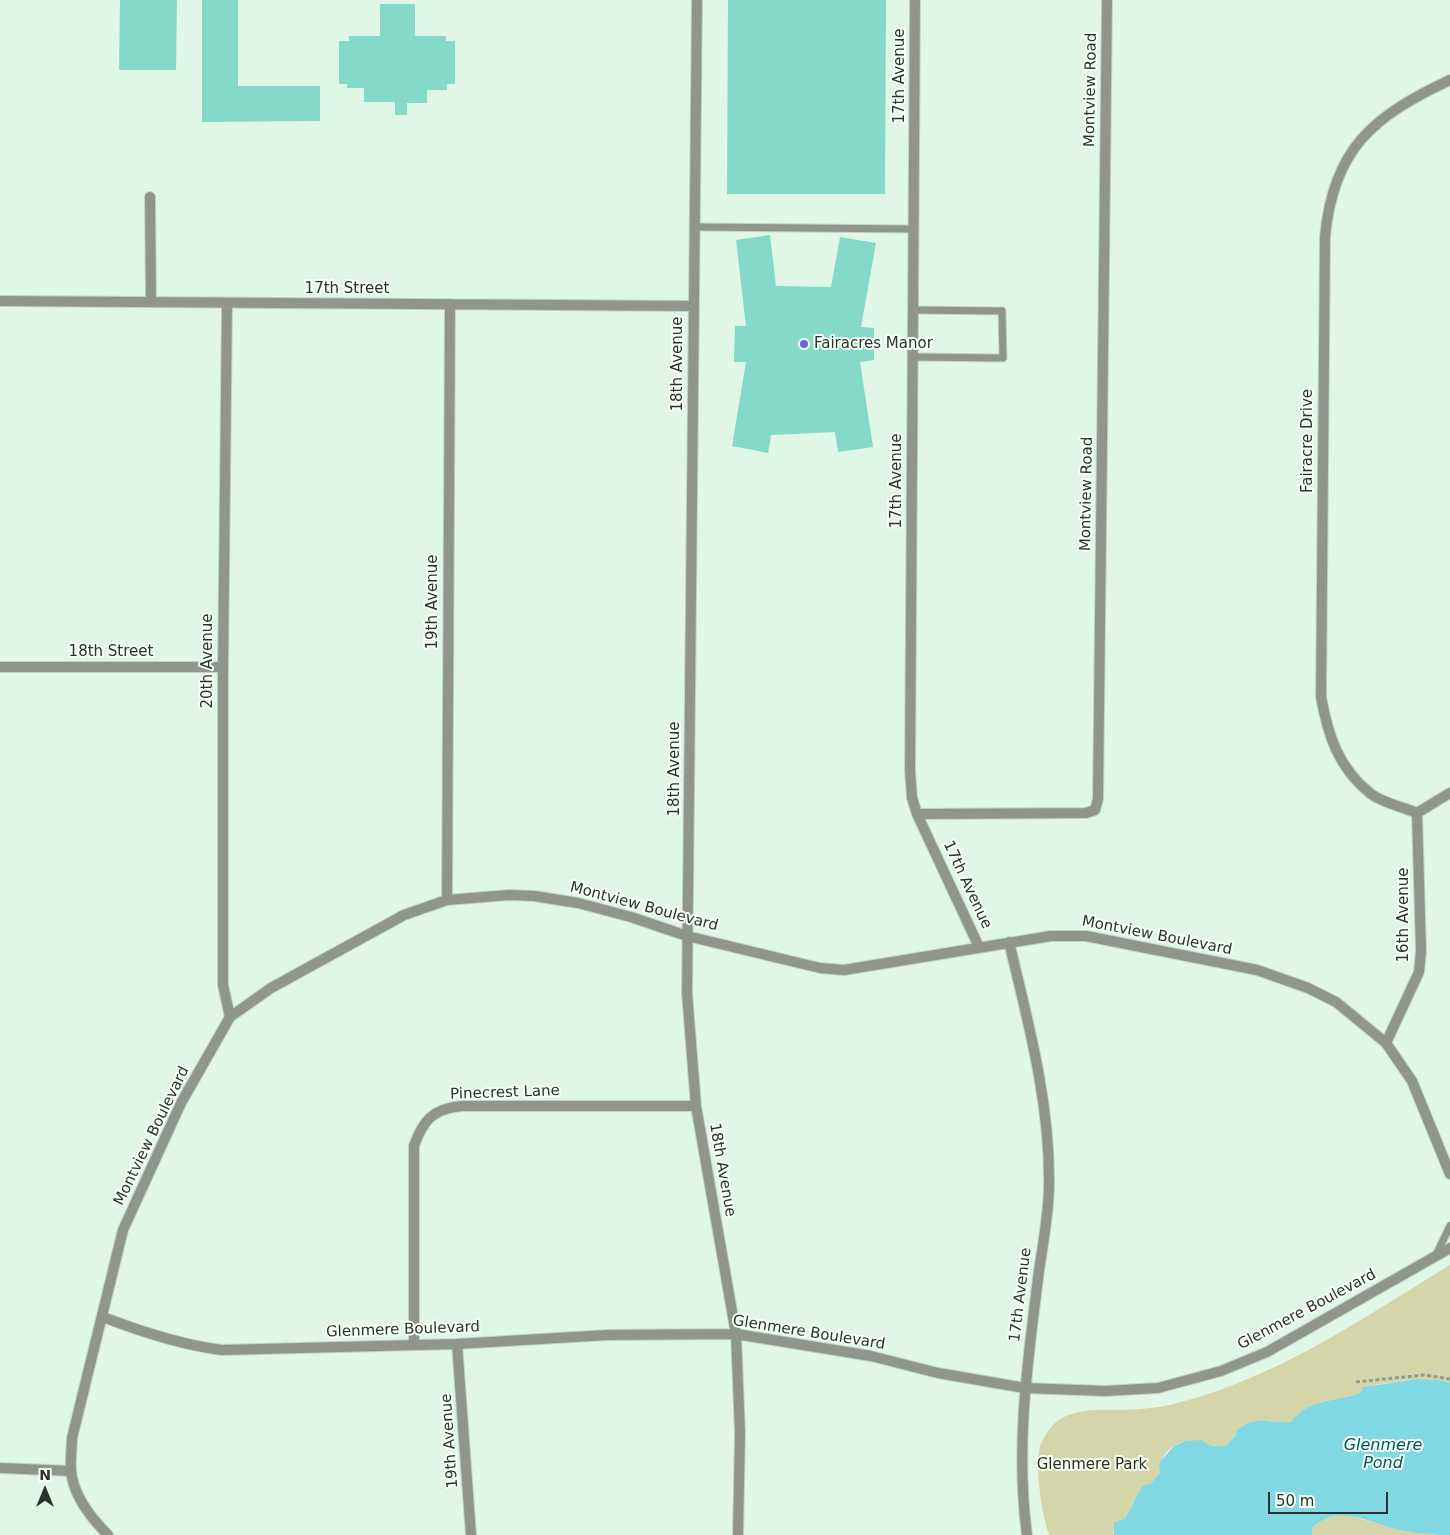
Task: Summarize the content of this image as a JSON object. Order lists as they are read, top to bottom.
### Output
{
  "streets": {
    "street": [
      "17th Avenue",
      "Montview Road",
      "17th Street",
      "18th Avenue",
      "Fairacre Drive",
      "19th Avenue",
      "18th Street",
      "20th Avenue",
      "Montview Boulevard",
      "16th Avenue",
      "Pinecrest Lane",
      "Glenmere Boulevard"
    ]
  },
  "crossings": [
    ["17th Avenue", "Montview Road"],
    ["17th Avenue", "Montview Boulevard"],
    ["17th Avenue", "Glenmere Boulevard"],
    ["17th Street", "18th Avenue"],
    ["17th Street", "19th Avenue"],
    ["17th Street", "20th Avenue"],
    ["18th Avenue", "Montview Boulevard"],
    ["18th Avenue", "Pinecrest Lane"],
    ["18th Avenue", "Glenmere Boulevard"],
    ["Fairacre Drive", "16th Avenue"],
    ["19th Avenue", "Montview Boulevard"],
    ["19th Avenue", "Glenmere Boulevard"],
    ["18th Street", "20th Avenue"],
    ["20th Avenue", "Montview Boulevard"],
    ["Montview Boulevard", "16th Avenue"],
    ["Montview Boulevard", "Glenmere Boulevard"],
    ["Pinecrest Lane", "Glenmere Boulevard"]
  ],
  "water": ["Glenmere Pond"],
  "parks": ["Glenmere Park"],
  "places": ["Fairacres Manor"],
  "scale_bar": "50 m",
  "north": "top"
}
